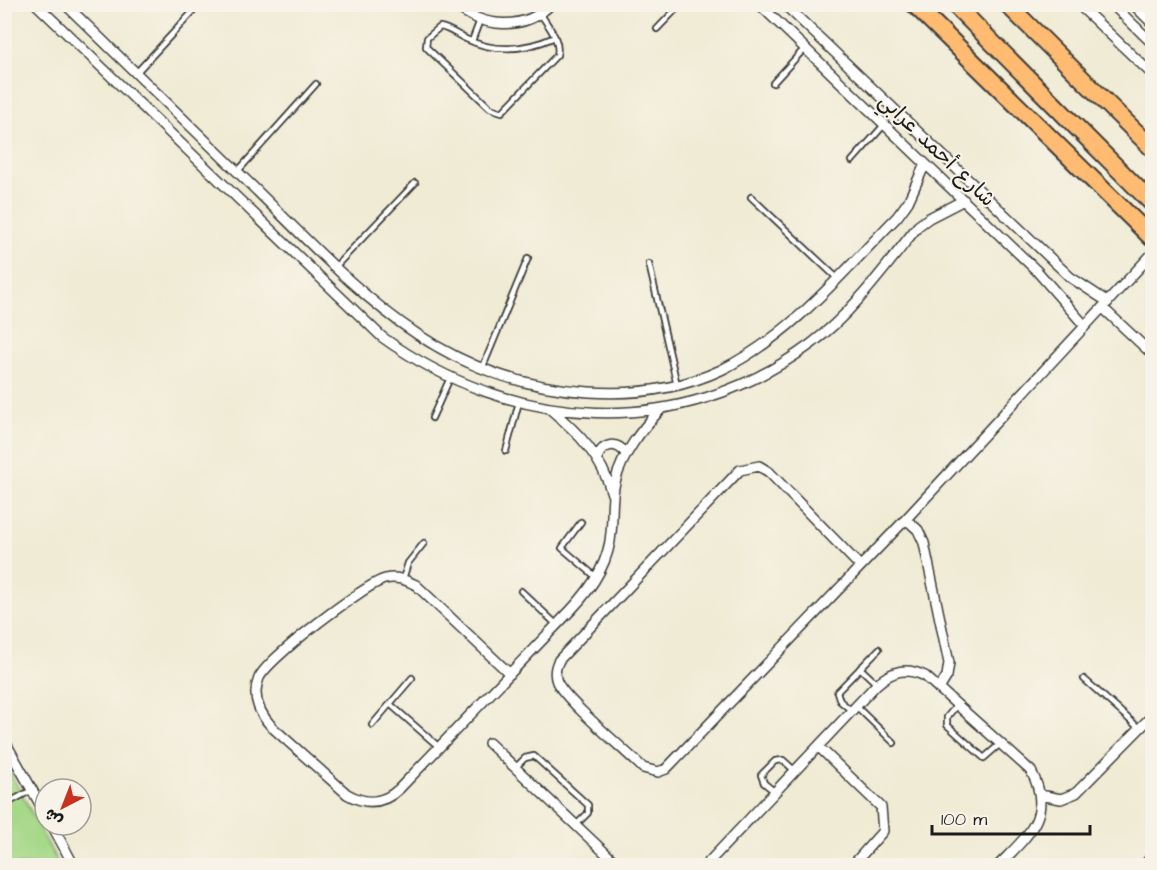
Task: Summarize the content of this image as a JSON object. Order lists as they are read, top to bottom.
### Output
{
  "streets": {
    "street": ["شارع أحمد عرابي"]
  },
  "scale_bar": "100 m",
  "north": "bottom left"
}
